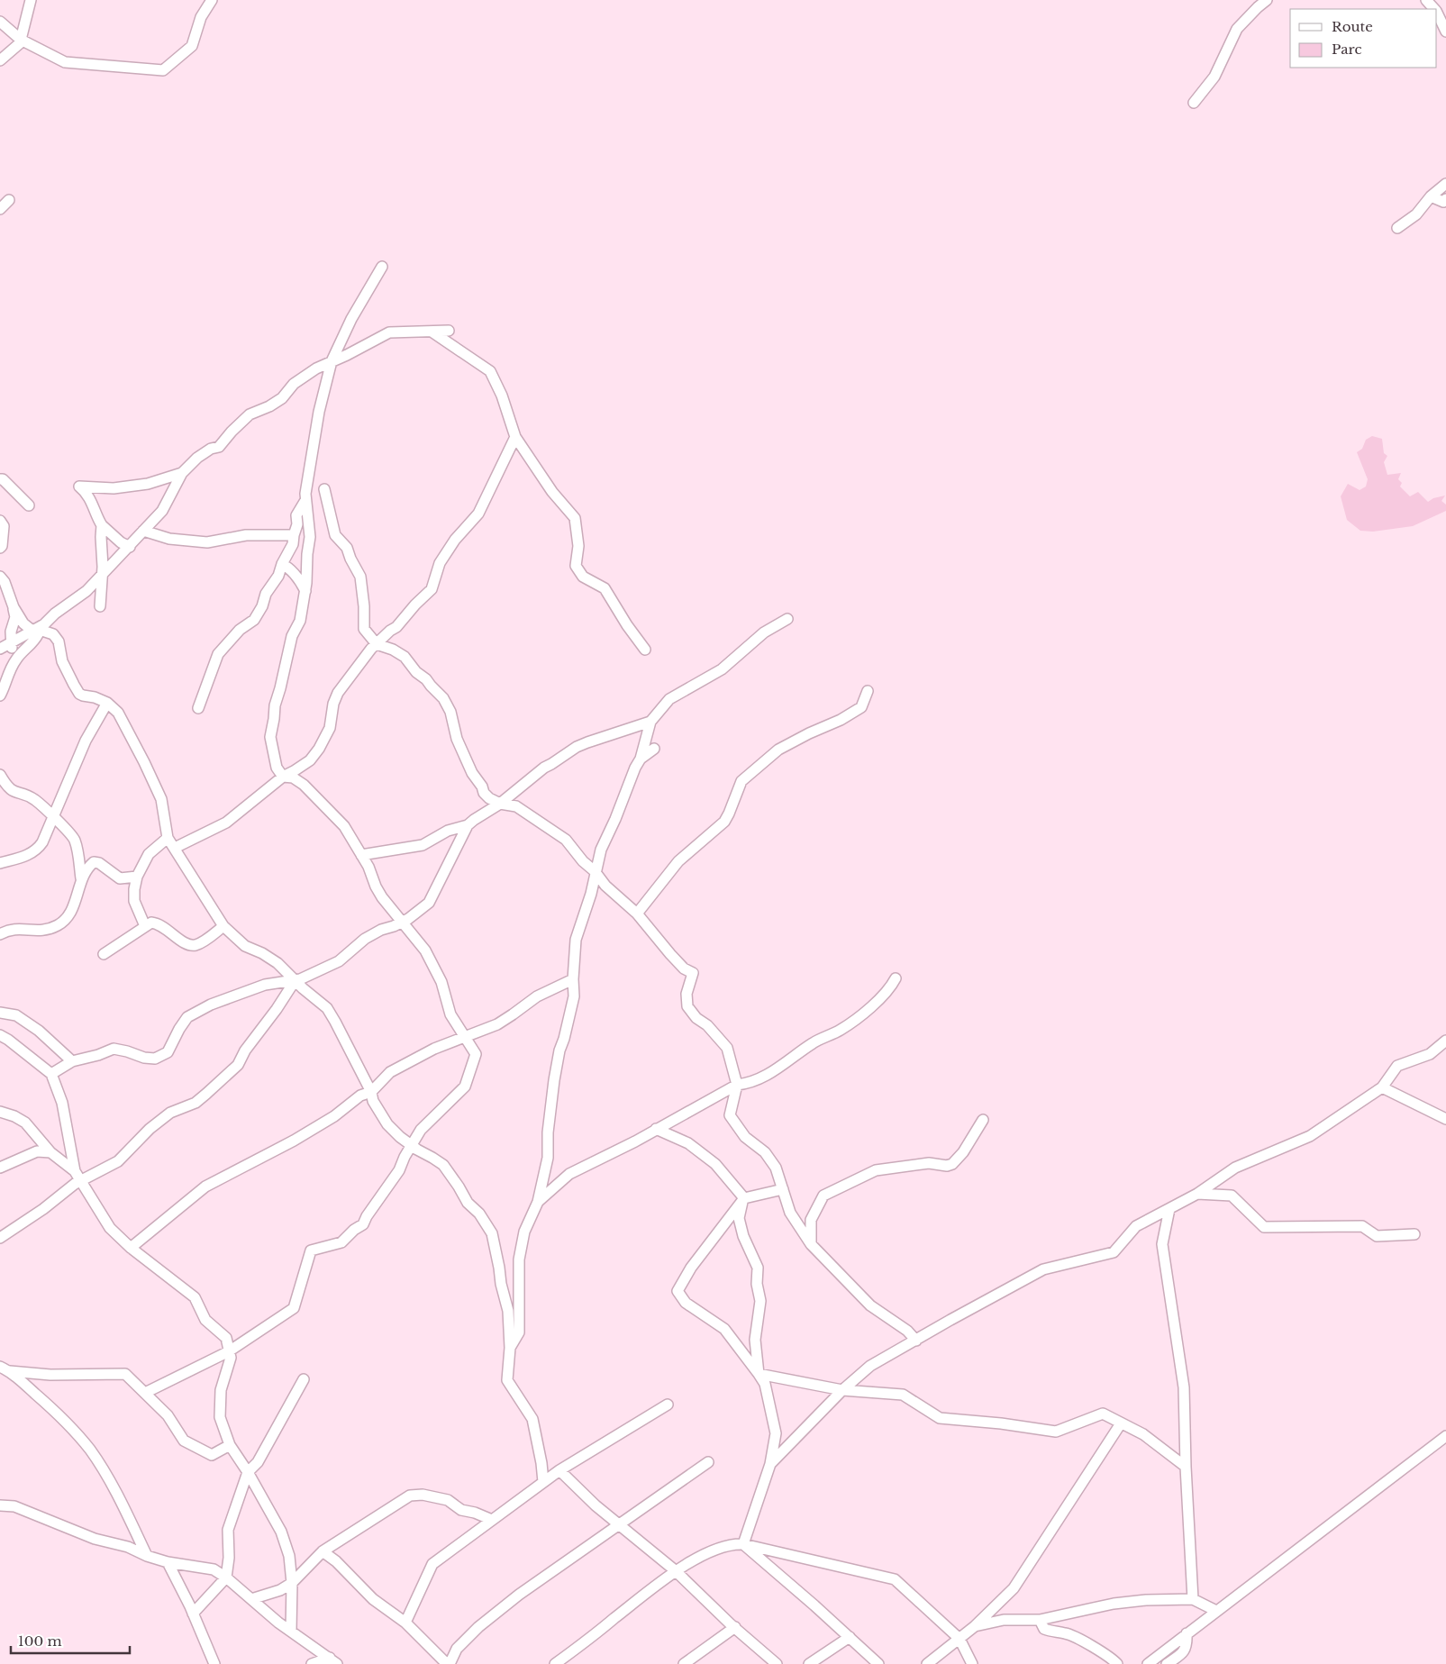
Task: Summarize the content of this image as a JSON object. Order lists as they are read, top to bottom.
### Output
{
  "legend": ["Route", "Parc"],
  "scale_bar": "100 m"
}
